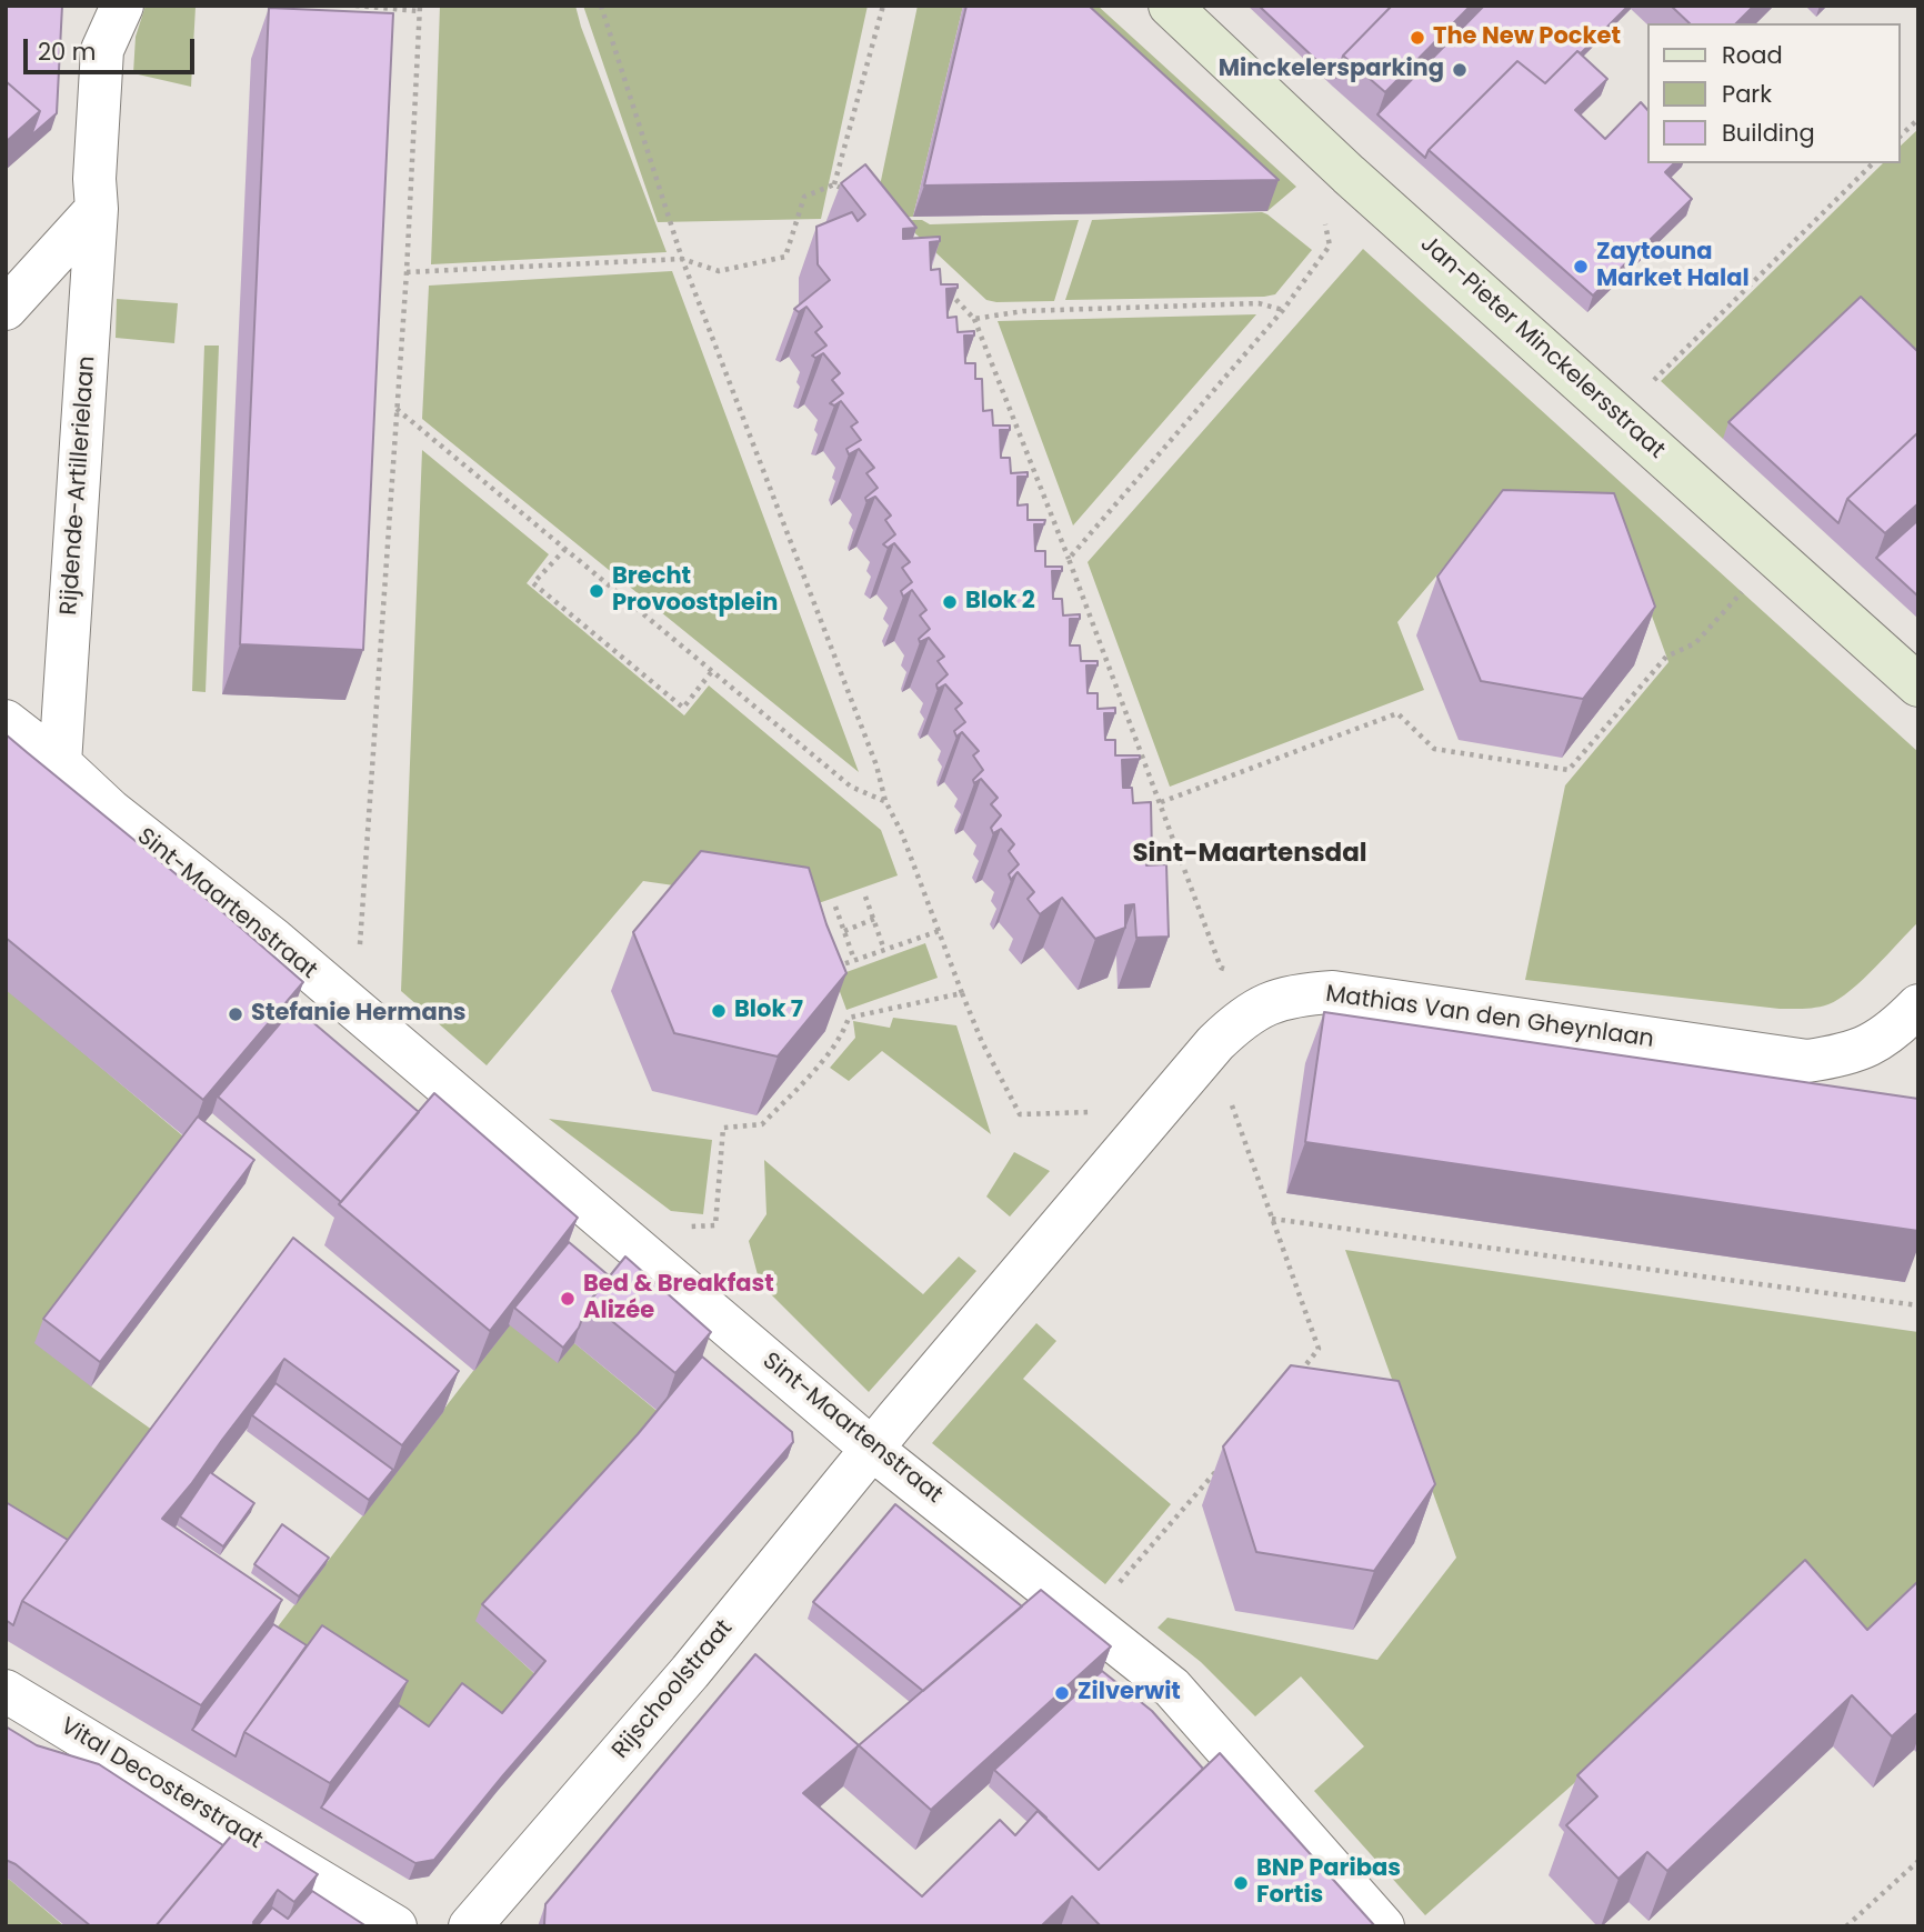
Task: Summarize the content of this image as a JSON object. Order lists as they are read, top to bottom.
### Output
{
  "streets": {
    "street": [
      "Jan-Pieter Minckelersstraat",
      "Rijdende-Artillerielaan",
      "Sint-Maartenstraat",
      "Mathias Van den Gheynlaan",
      "Rijschoolstraat",
      "Vital Decosterstraat"
    ]
  },
  "crossings": [
    ["Rijdende-Artillerielaan", "Sint-Maartenstraat"],
    ["Sint-Maartenstraat", "Mathias Van den Gheynlaan"],
    ["Sint-Maartenstraat", "Rijschoolstraat"],
    ["Mathias Van den Gheynlaan", "Rijschoolstraat"]
  ],
  "districts": ["Sint-Maartensdal"],
  "places": [
    "The New Pocket",
    "Minckelersparking",
    "Zaytouna Market Halal",
    "Brecht Provoostplein",
    "Blok 2",
    "Blok 7",
    "Stefanie Hermans",
    "Bed & Breakfast Alizée",
    "Zilverwit",
    "BNP Paribas Fortis"
  ],
  "legend": ["Road", "Park", "Building"],
  "scale_bar": "20 m"
}
